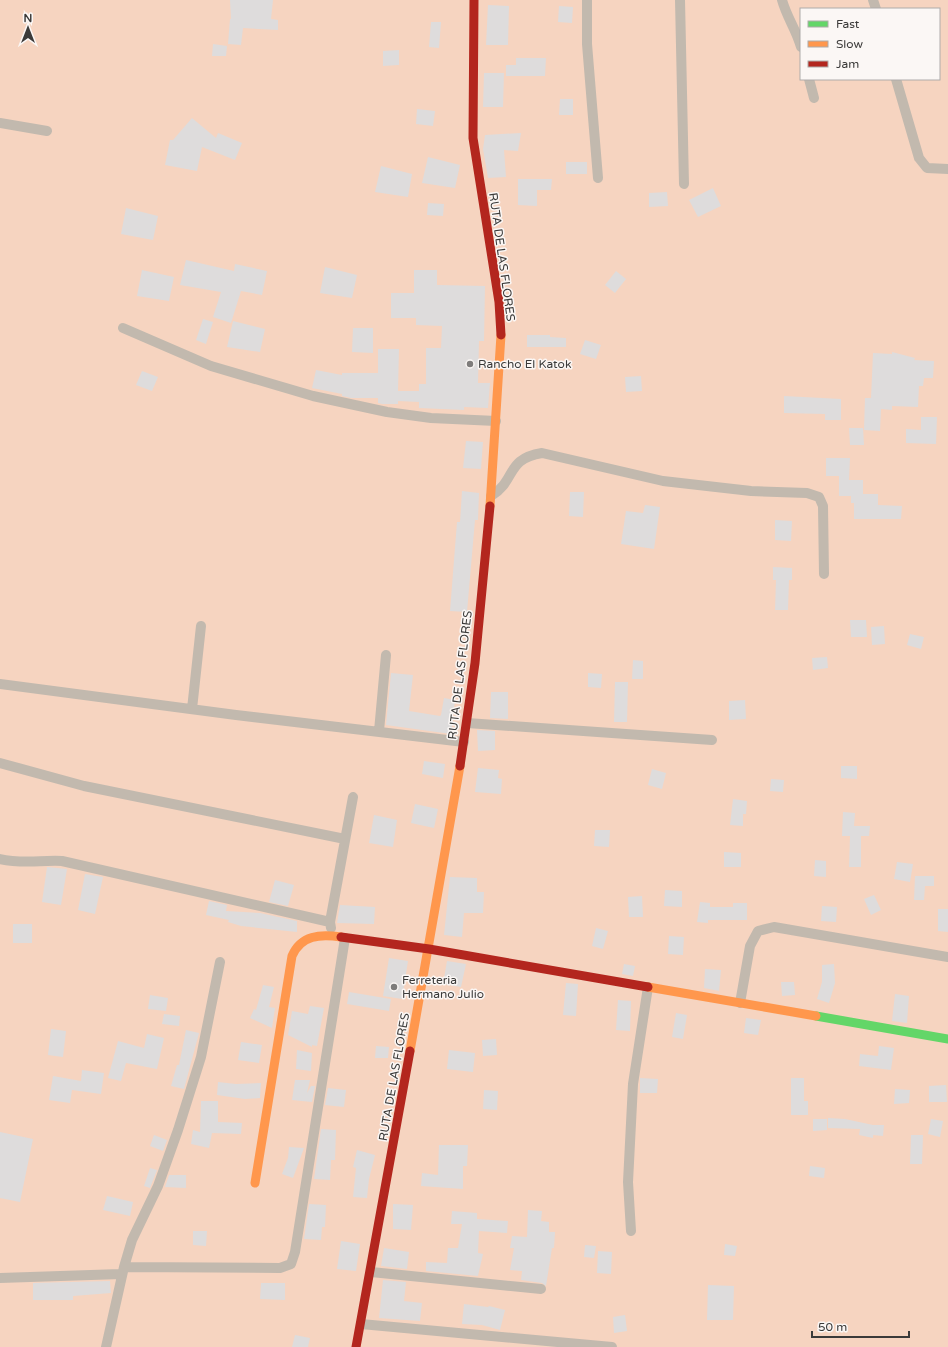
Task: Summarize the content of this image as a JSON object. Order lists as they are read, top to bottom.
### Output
{
  "streets": {
    "main road": ["RUTA DE LAS FLORES"]
  },
  "places": ["Rancho El Katok", "Ferreteria Hermano Julio"],
  "legend": ["Fast", "Slow", "Jam"],
  "scale_bar": "50 m",
  "north": "top"
}
